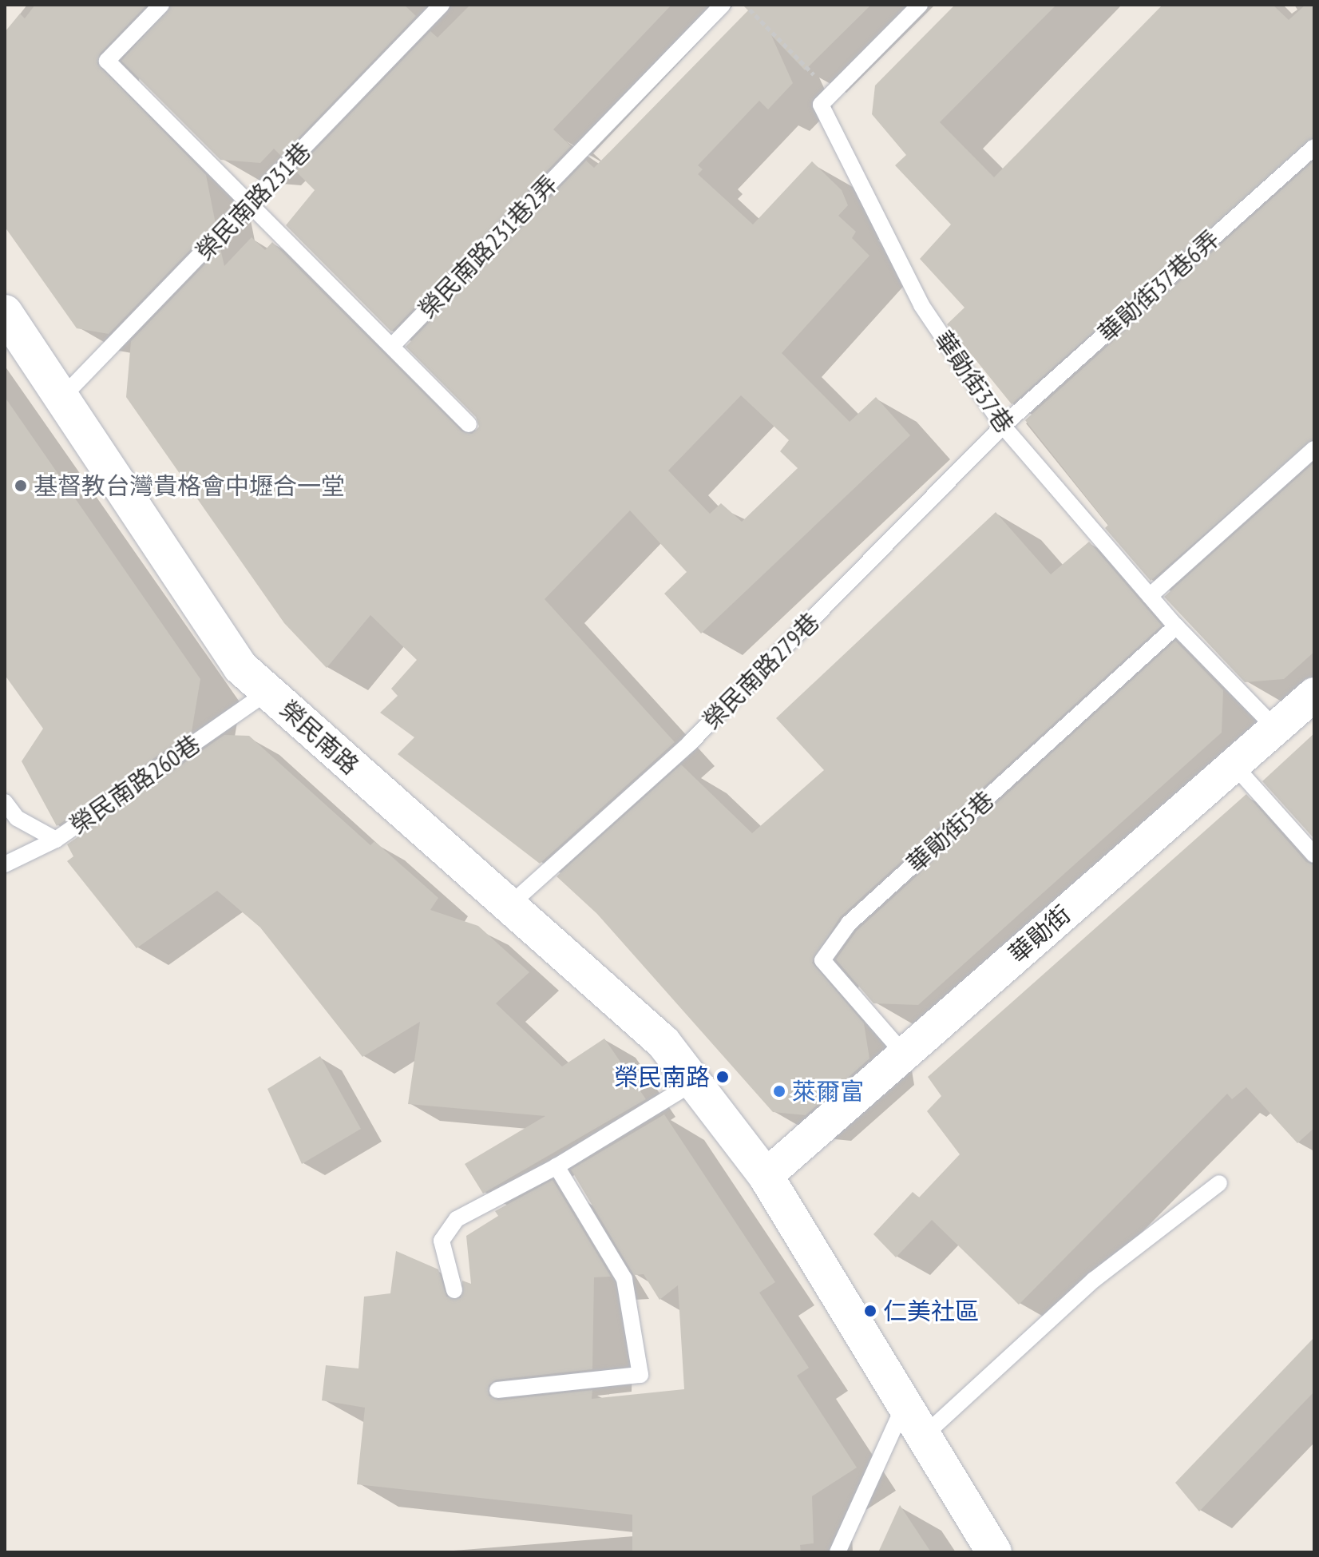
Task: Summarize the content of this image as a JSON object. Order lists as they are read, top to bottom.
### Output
{
  "streets": {
    "street": ["榮民南路", "華勛街"],
    "lane": [
      "榮民南路231巷",
      "榮民南路231巷2弄",
      "華勛街37巷6弄",
      "華勛街37巷",
      "榮民南路279巷",
      "榮民南路260巷",
      "華勛街5巷"
    ]
  },
  "crossings": [
    ["榮民南路231巷", "榮民南路"],
    ["華勛街37巷6弄", "華勛街37巷"],
    ["華勛街37巷6弄", "榮民南路279巷"],
    ["華勛街37巷", "榮民南路279巷"],
    ["華勛街37巷", "華勛街5巷"],
    ["華勛街37巷", "華勛街"],
    ["榮民南路279巷", "榮民南路"],
    ["榮民南路", "榮民南路260巷"],
    ["榮民南路", "華勛街"],
    ["華勛街5巷", "華勛街"]
  ],
  "places": [
    "基督教台灣貴格會中壢合一堂",
    "榮民南路",
    "萊爾富",
    "仁美社區"
  ]
}
